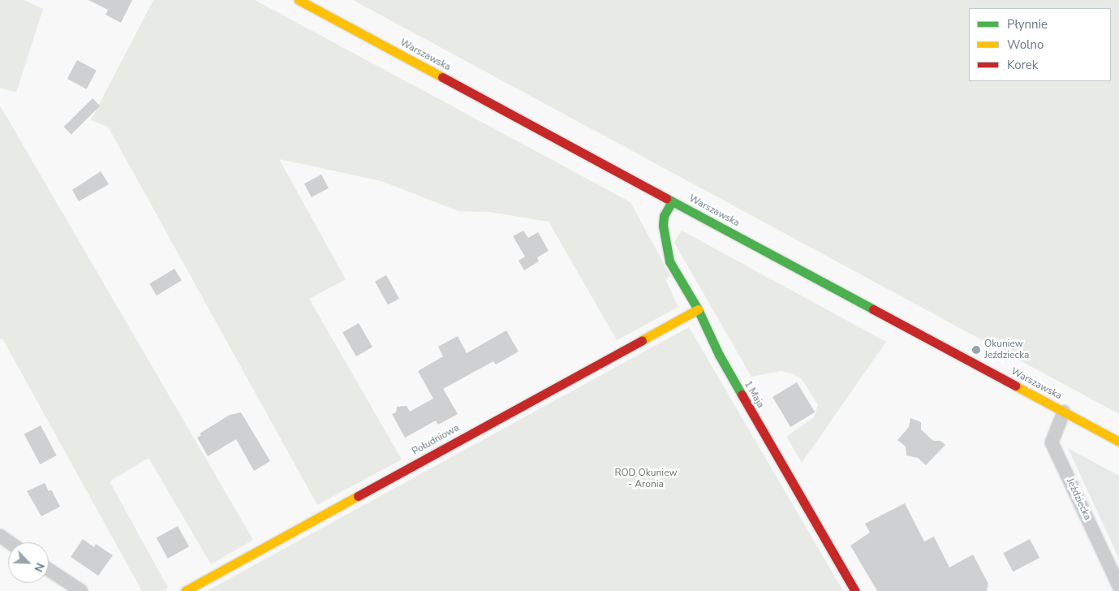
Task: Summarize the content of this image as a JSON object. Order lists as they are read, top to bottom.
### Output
{
  "streets": {
    "street": [
      "Warszawska",
      "1 Maja",
      "Południowa",
      "Jeździecka"
    ]
  },
  "crossings": [
    ["Warszawska", "1 Maja"],
    ["Warszawska", "Jeździecka"],
    ["1 Maja", "Południowa"]
  ],
  "parks": ["ROD Okuniew - Aronia"],
  "places": ["Okuniew Jeździecka"],
  "legend": ["Płynnie", "Wolno", "Korek"],
  "north": "bottom right"
}
